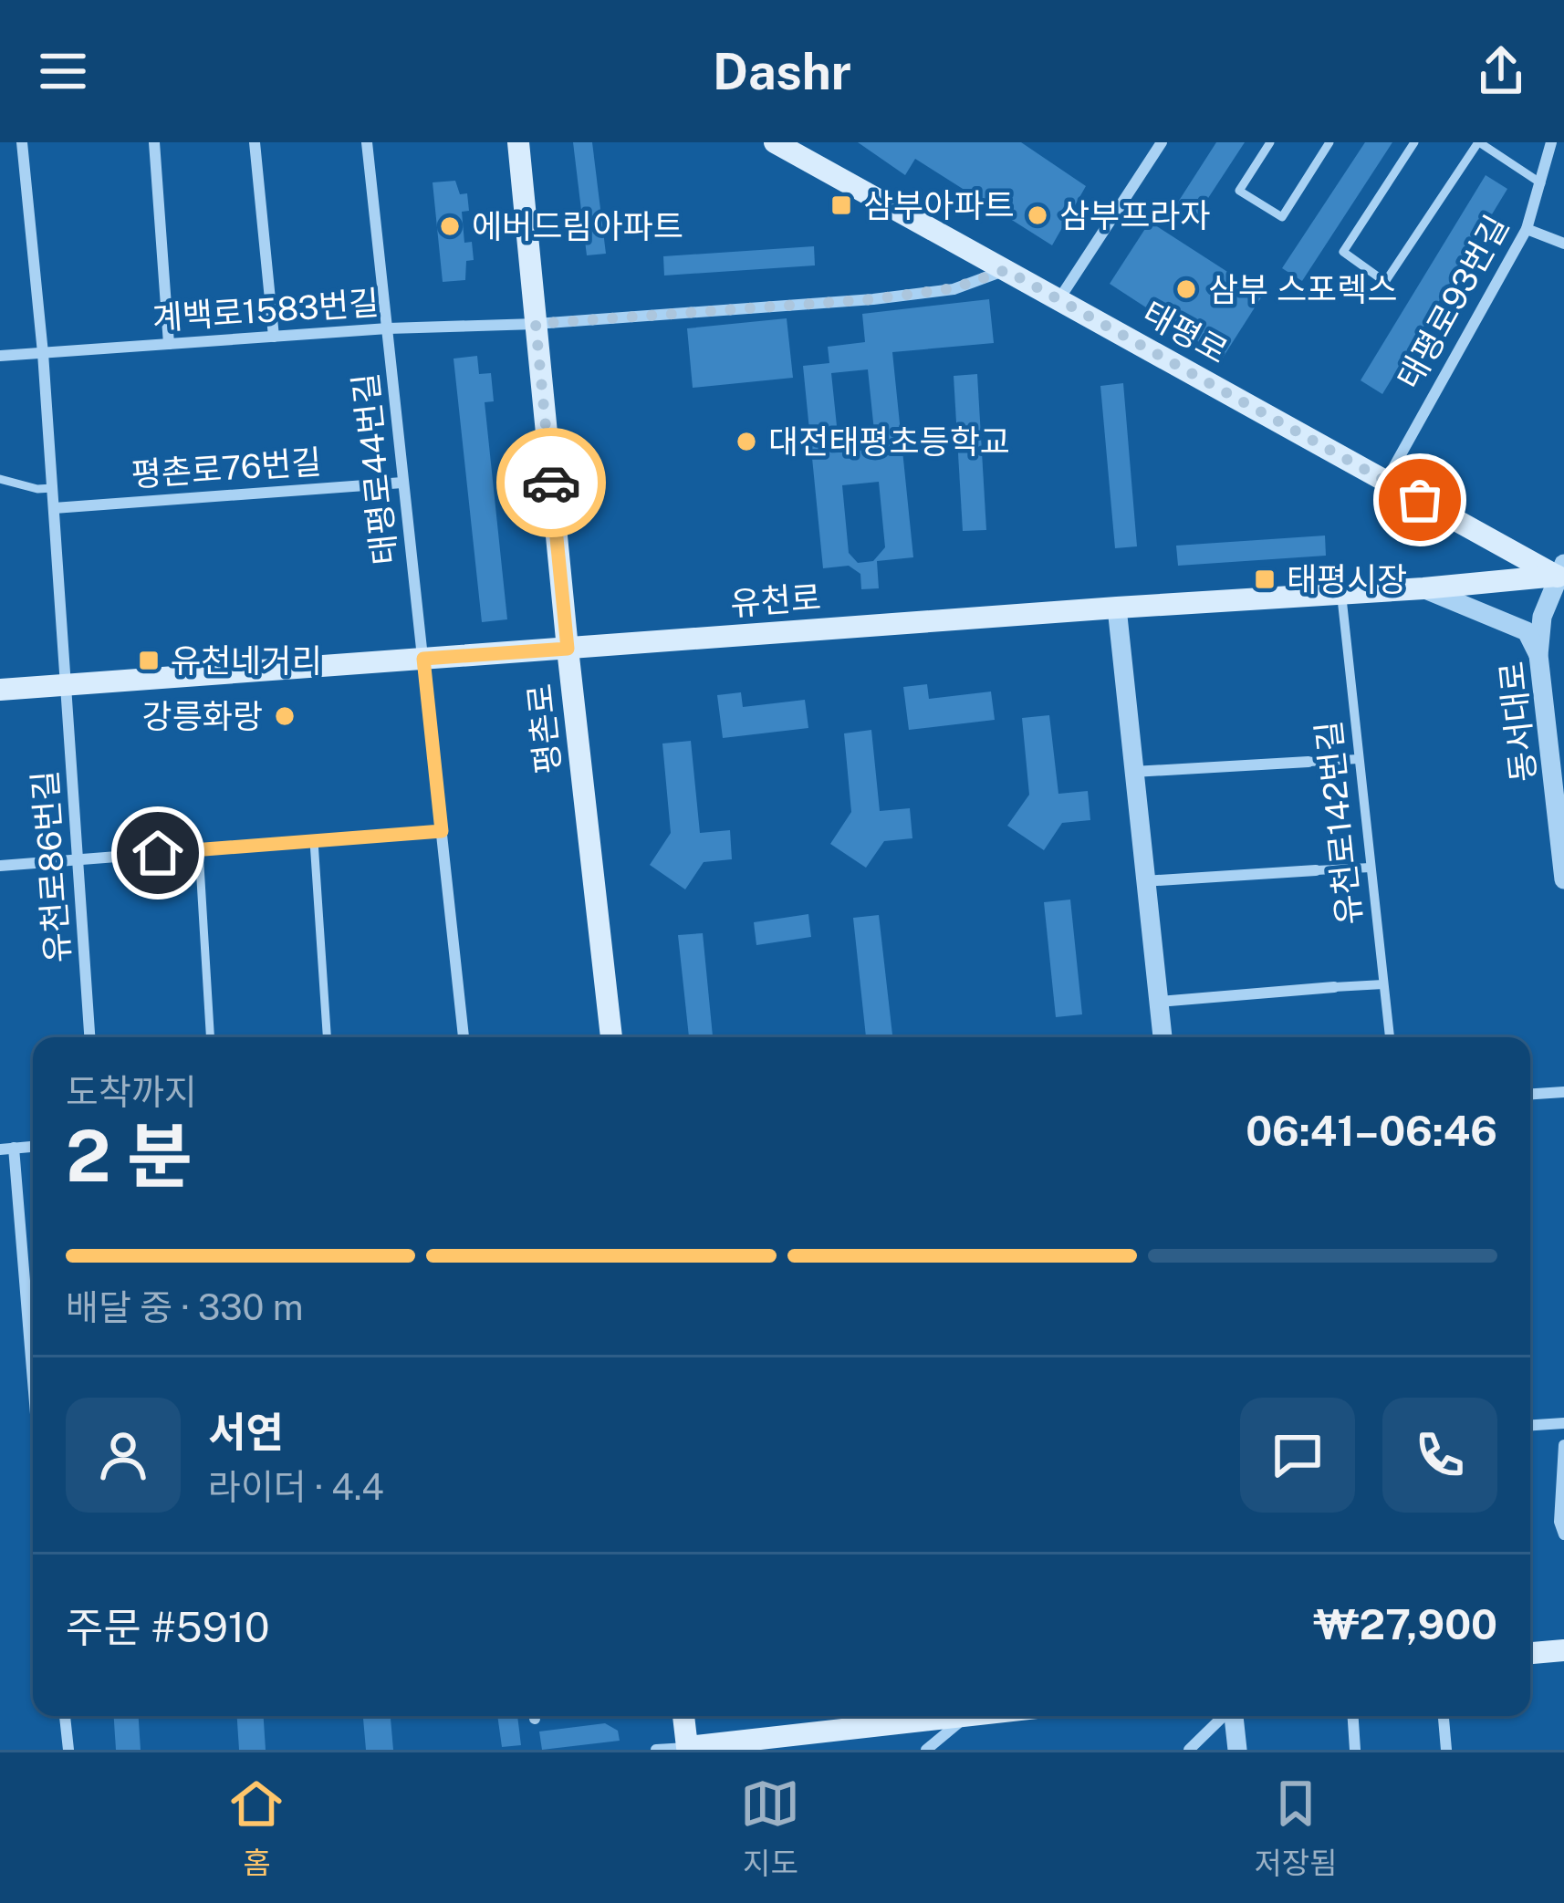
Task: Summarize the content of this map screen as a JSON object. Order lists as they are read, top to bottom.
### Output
{
  "streets": {
    "main road": ["태평로", "유천로", "평촌로"],
    "street": [
      "태평로93번길",
      "계백로1583번길",
      "평촌로76번길",
      "태평로44번길",
      "동서대로",
      "유천로142번길",
      "유천로86번길"
    ]
  },
  "crossings": [
    ["태평로93번길", "태평로"],
    ["계백로1583번길", "태평로"],
    ["계백로1583번길", "태평로44번길"],
    ["계백로1583번길", "평촌로"],
    ["계백로1583번길", "유천로86번길"],
    ["태평로", "유천로"],
    ["태평로", "동서대로"],
    ["평촌로76번길", "태평로44번길"],
    ["평촌로76번길", "유천로86번길"],
    ["태평로44번길", "유천로"],
    ["유천로", "동서대로"],
    ["유천로", "평촌로"],
    ["유천로", "유천로142번길"],
    ["유천로", "유천로86번길"]
  ],
  "places": {
    "transit": ["삼부아파트", "태평시장", "유천네거리"],
    "other": [
      "삼부프라자",
      "에버드림아파트",
      "삼부 스포렉스",
      "대전태평초등학교",
      "강릉화랑"
    ]
  },
  "page": {
    "header": "Dashr",
    "heading": ["2 분", "도착까지", "06:41–06:46"],
    "panel": [
      "서연",
      "라이더 · 4.4",
      "주문 #5910",
      "₩27,900"
    ],
    "bar": "배달 중 · 330 m",
    "tabs": ["홈", "지도", "저장됨"]
  }
}
